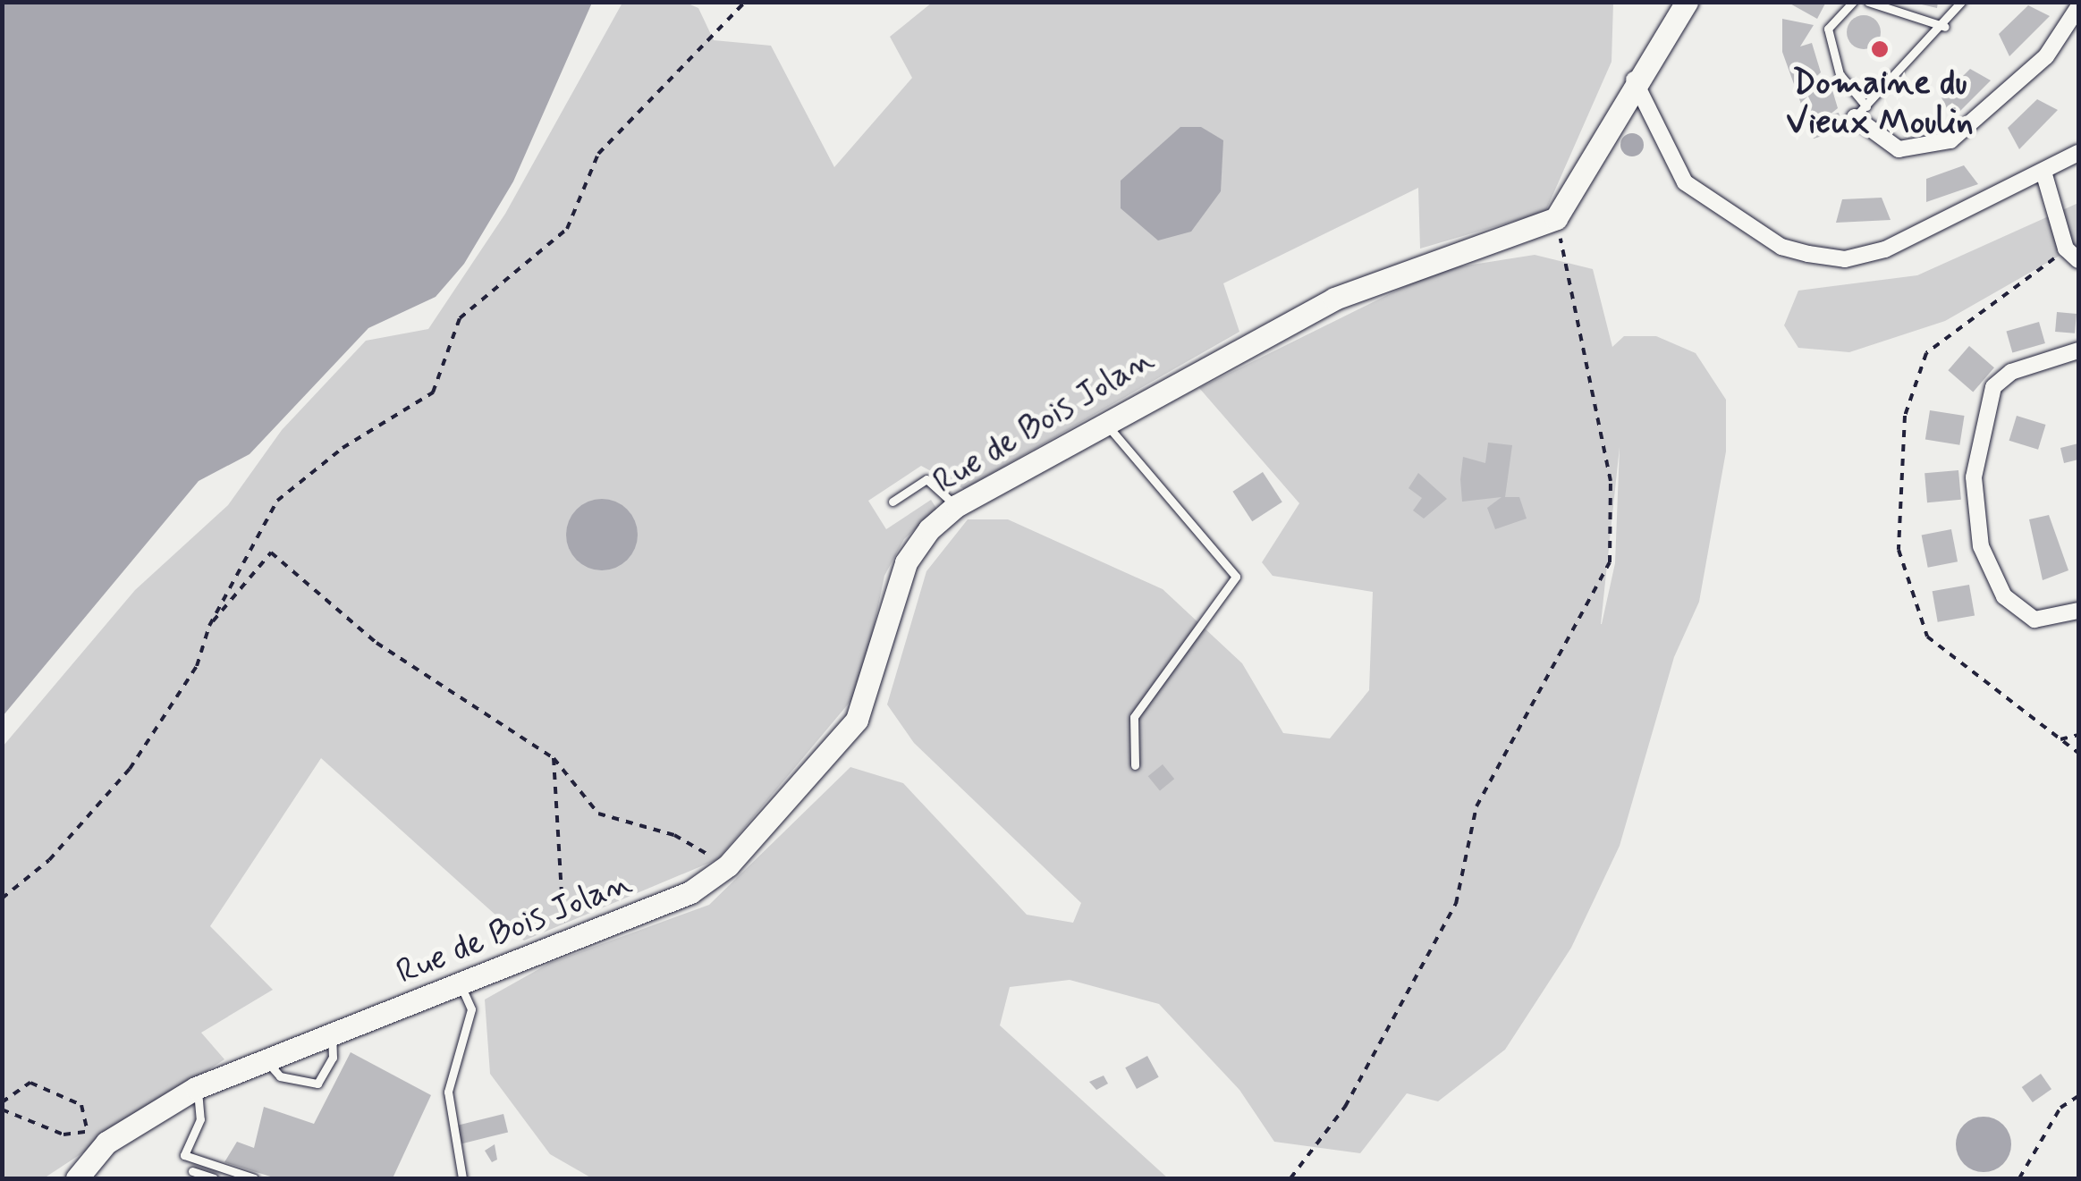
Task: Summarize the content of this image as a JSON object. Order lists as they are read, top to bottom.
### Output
{
  "streets": {
    "street": ["Rue de Bois Jolan"]
  },
  "places": ["Domaine du Vieux Moulin"]
}
